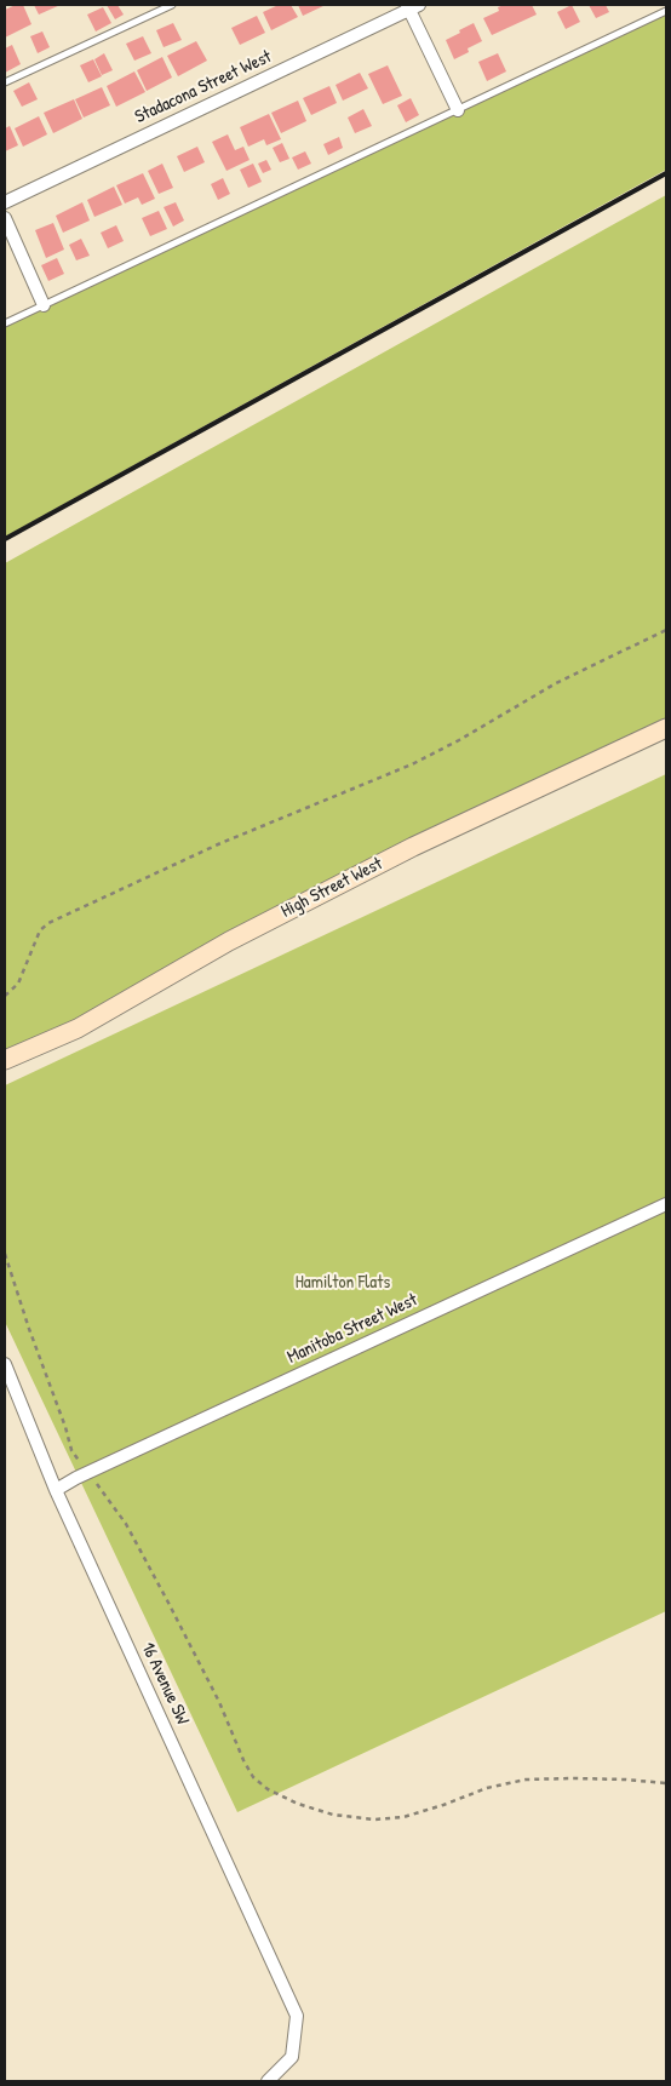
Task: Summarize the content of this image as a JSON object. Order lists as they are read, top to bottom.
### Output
{
  "streets": {
    "main road": ["High Street West"],
    "street": ["Stadacona Street West", "Manitoba Street West", "16 Avenue SW"]
  },
  "crossings": [
    ["Manitoba Street West", "16 Avenue SW"]
  ],
  "parks": ["Hamilton Flats"]
}
